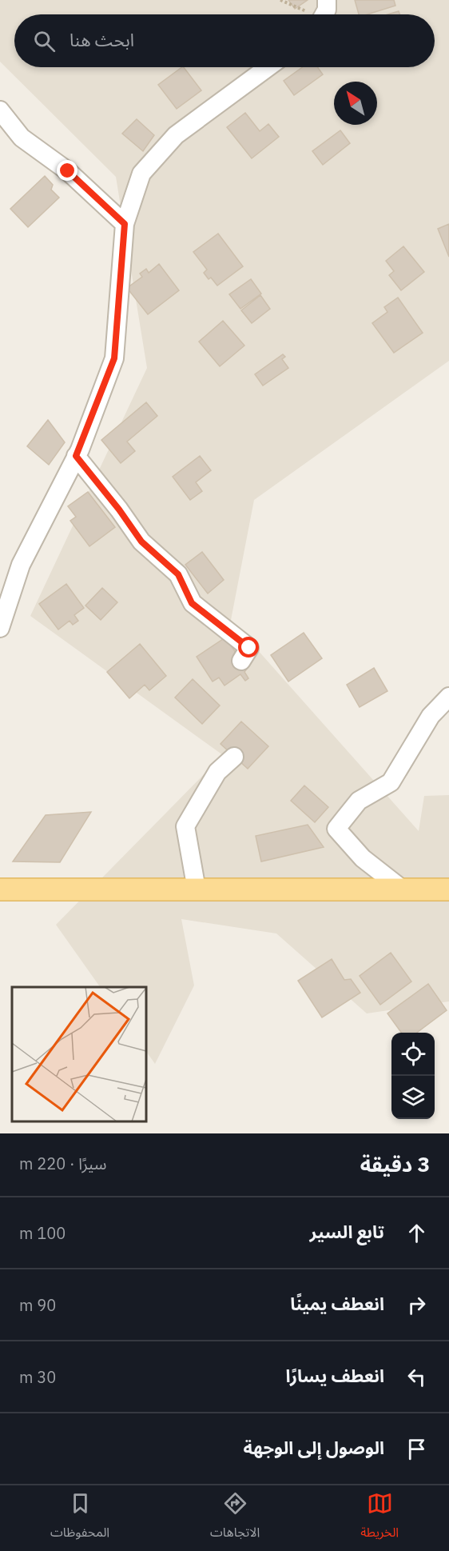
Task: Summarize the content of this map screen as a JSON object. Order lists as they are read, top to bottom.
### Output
{
  "north": "top left",
  "page": {
    "search": "ابحث هنا",
    "heading": ["3 دقيقة", "سيرًا · 220 m"],
    "list": [
      ["تابع السير", "100 m"],
      ["انعطف يمينًا", "90 m"],
      ["انعطف يسارًا", "30 m"],
      "الوصول إلى الوجهة"
    ],
    "nav": ["الخريطة", "الاتجاهات", "المحفوظات"]
  }
}
